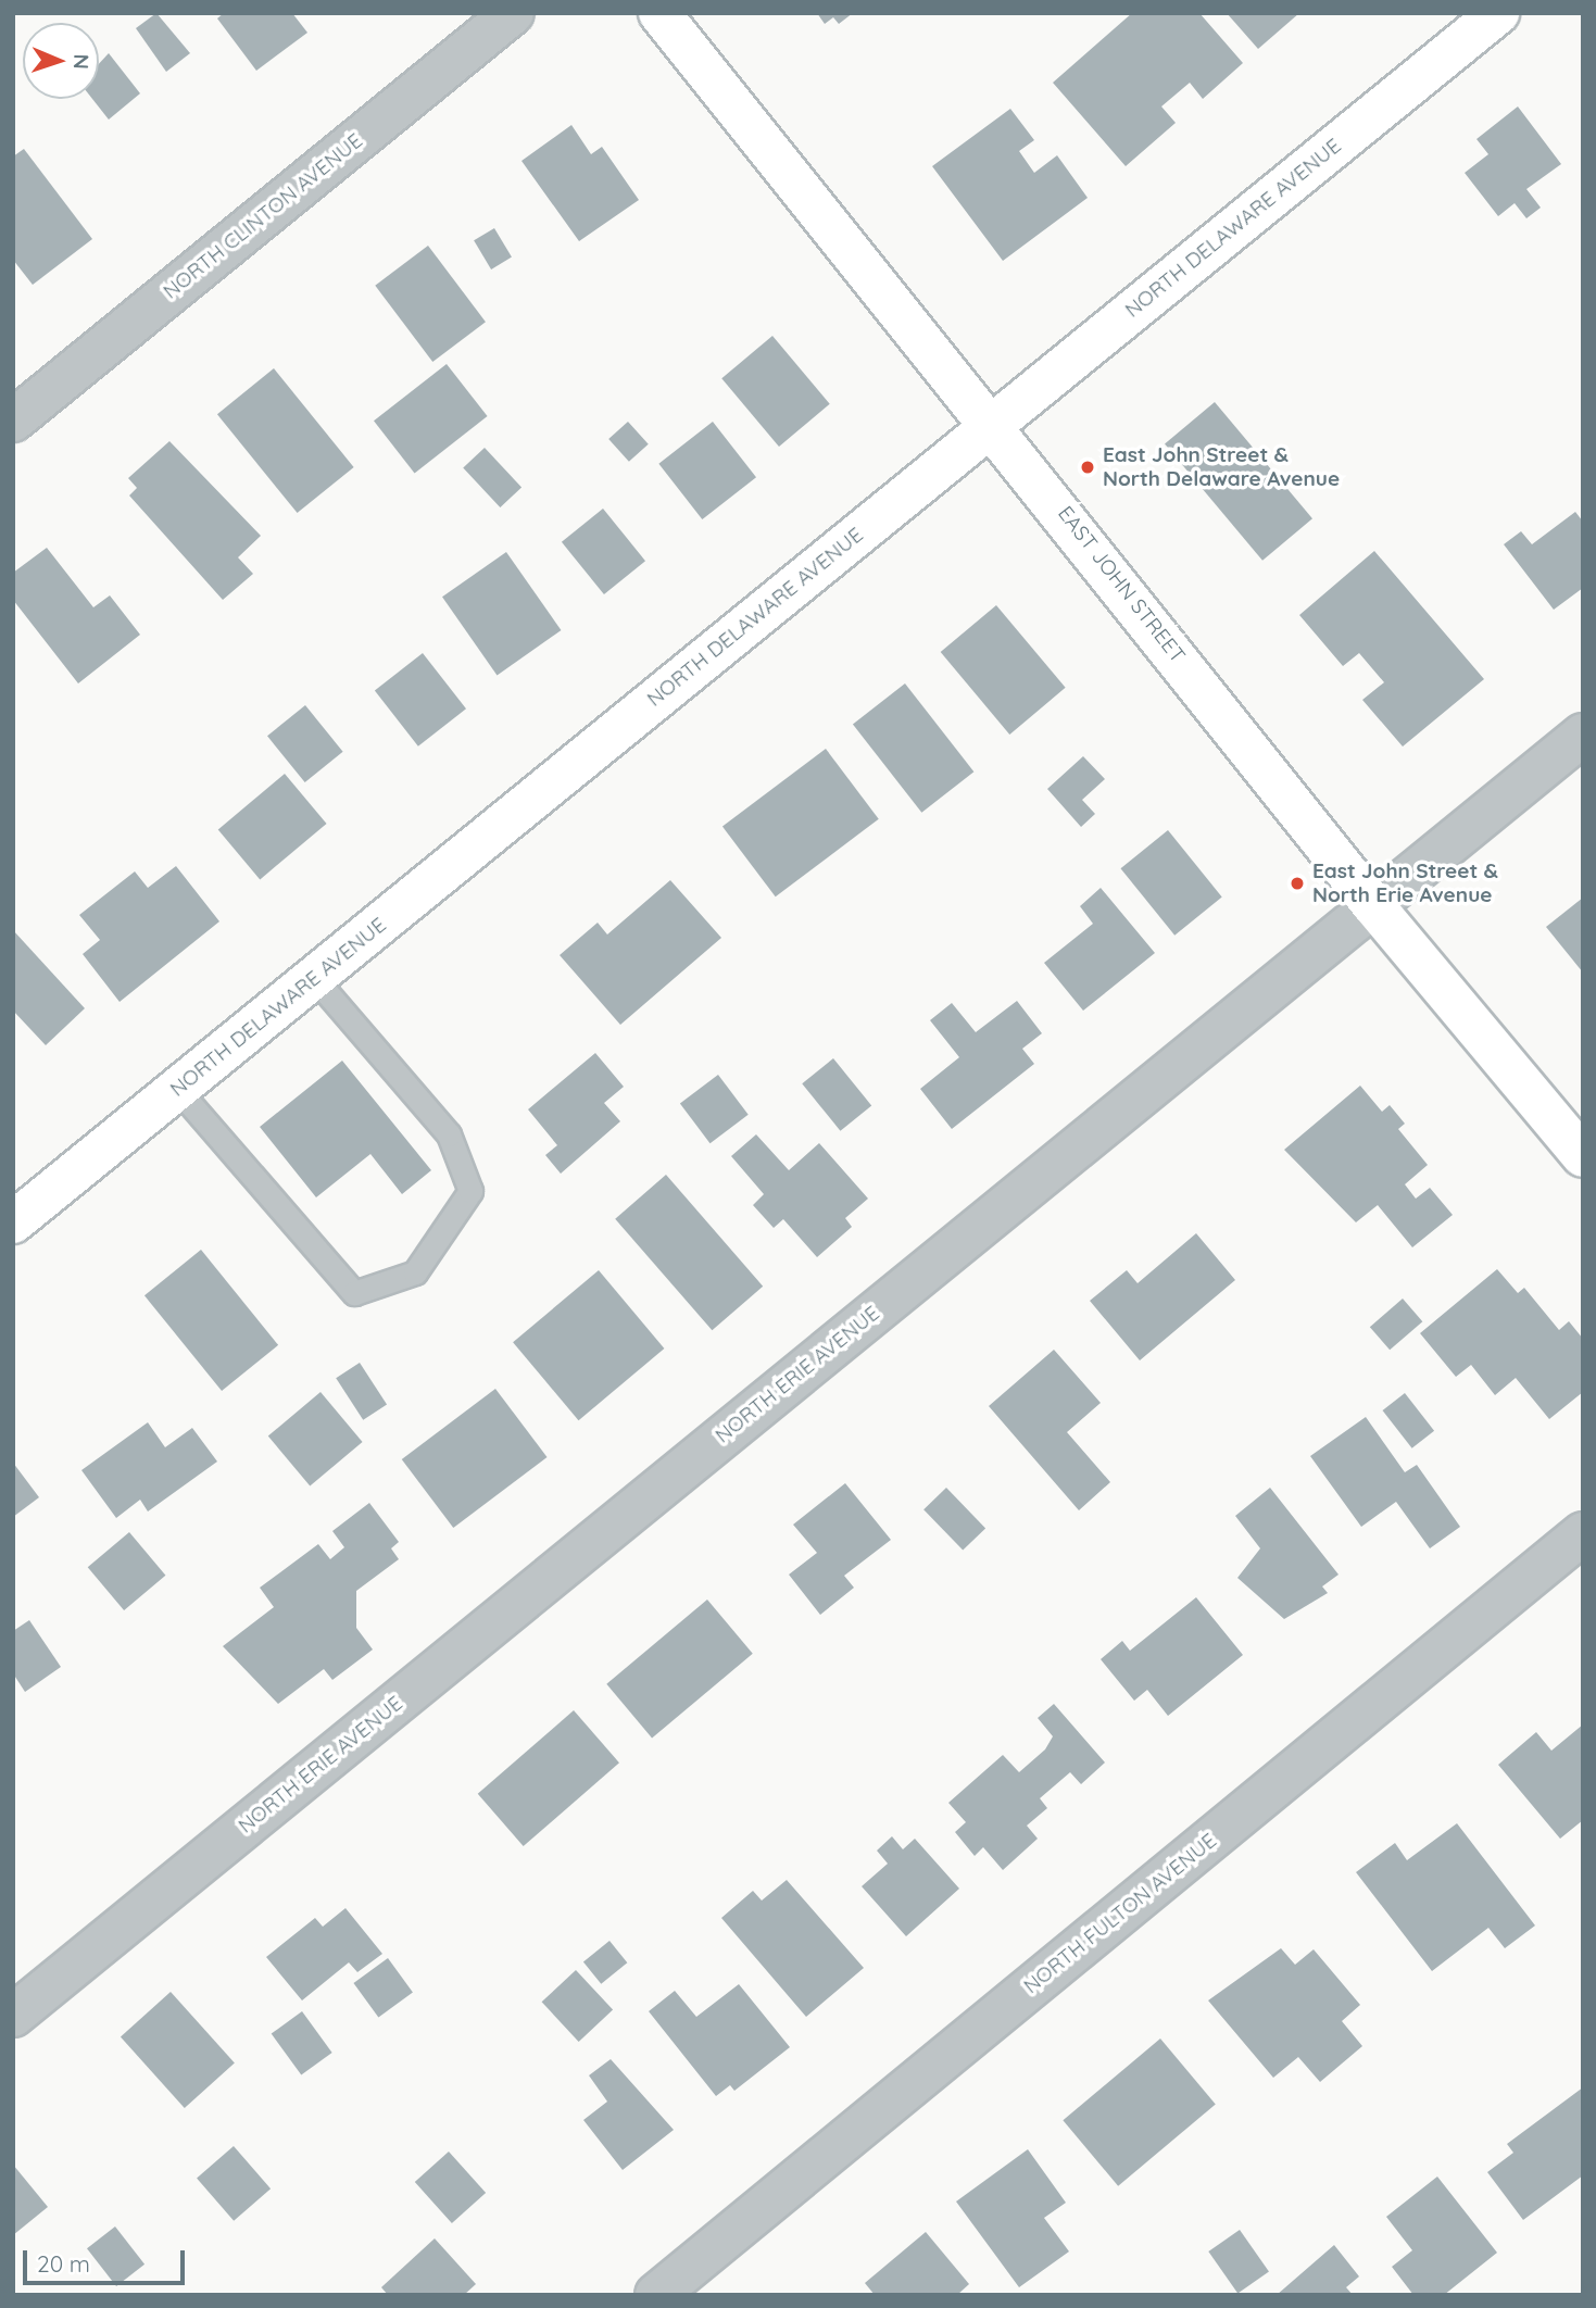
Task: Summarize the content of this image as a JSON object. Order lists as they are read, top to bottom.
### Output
{
  "streets": {
    "street": [
      "NORTH CLINTON AVENUE",
      "NORTH DELAWARE AVENUE",
      "EAST JOHN STREET",
      "NORTH ERIE AVENUE",
      "NORTH FULTON AVENUE"
    ]
  },
  "crossings": [
    ["NORTH DELAWARE AVENUE", "EAST JOHN STREET"],
    ["EAST JOHN STREET", "NORTH ERIE AVENUE"]
  ],
  "places": ["East John Street & North Delaware Avenue", "East John Street & North Erie Avenue"],
  "scale_bar": "20 m",
  "north": "right"
}
